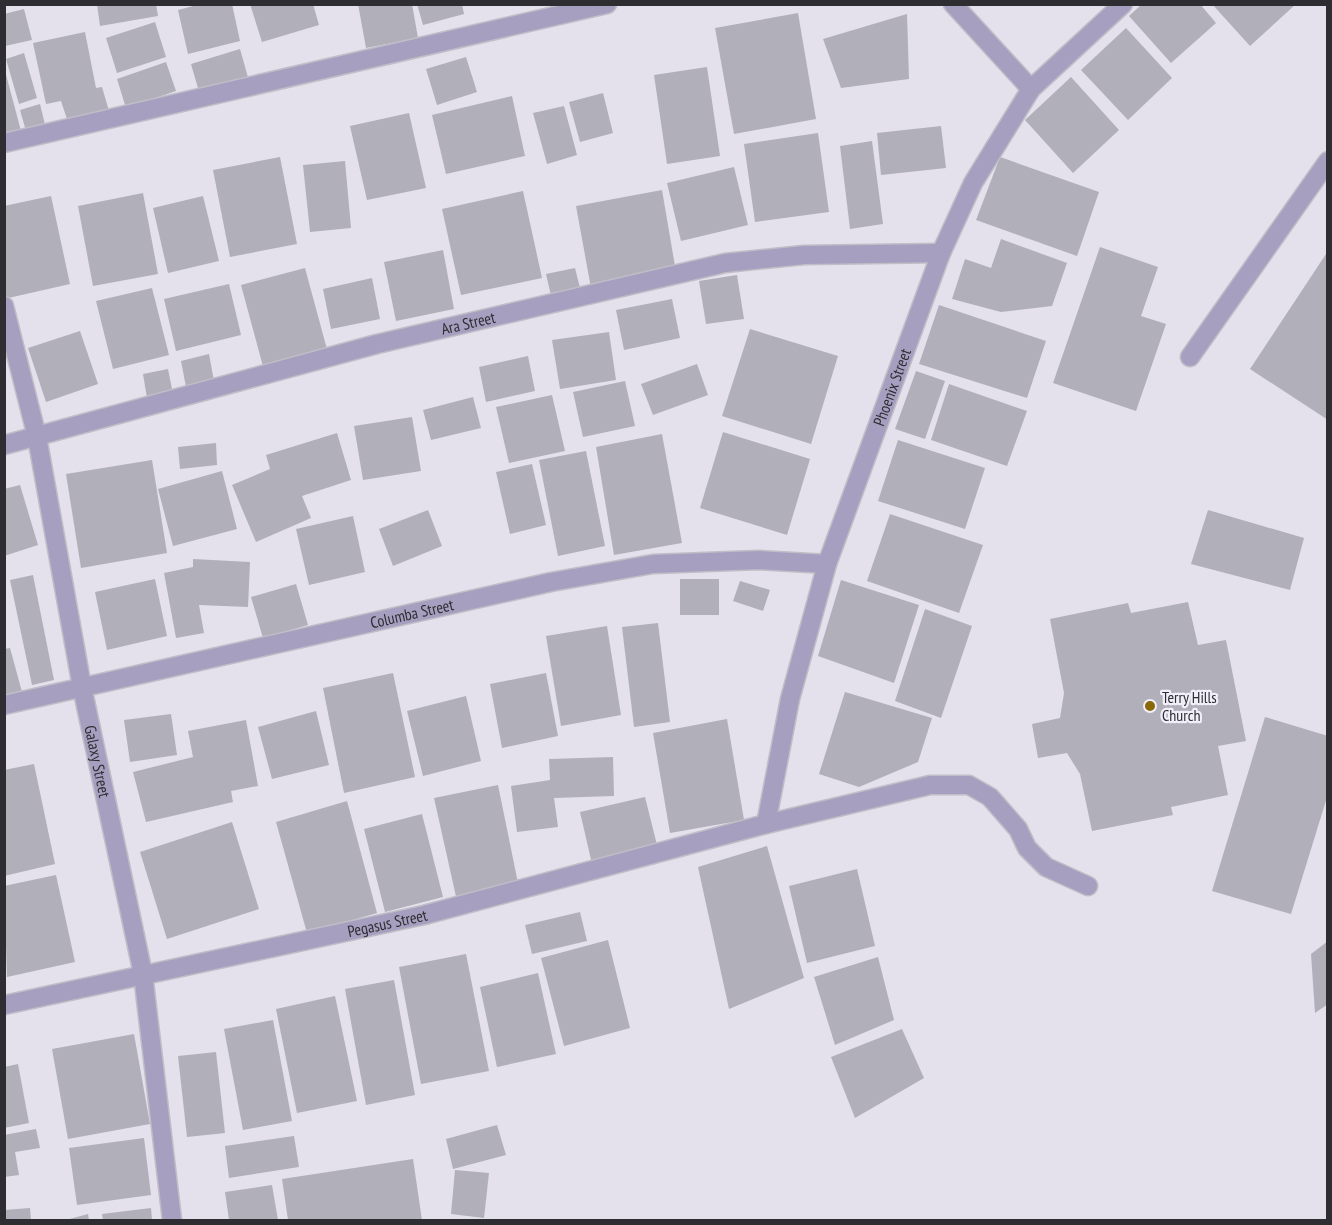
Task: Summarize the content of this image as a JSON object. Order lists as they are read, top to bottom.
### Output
{
  "streets": {
    "street": [
      "Ara Street",
      "Phoenix Street",
      "Columba Street",
      "Galaxy Street",
      "Pegasus Street"
    ]
  },
  "crossings": [
    ["Ara Street", "Phoenix Street"],
    ["Ara Street", "Galaxy Street"],
    ["Phoenix Street", "Columba Street"],
    ["Phoenix Street", "Pegasus Street"],
    ["Columba Street", "Galaxy Street"],
    ["Galaxy Street", "Pegasus Street"]
  ],
  "places": ["Terry Hills Church"]
}
